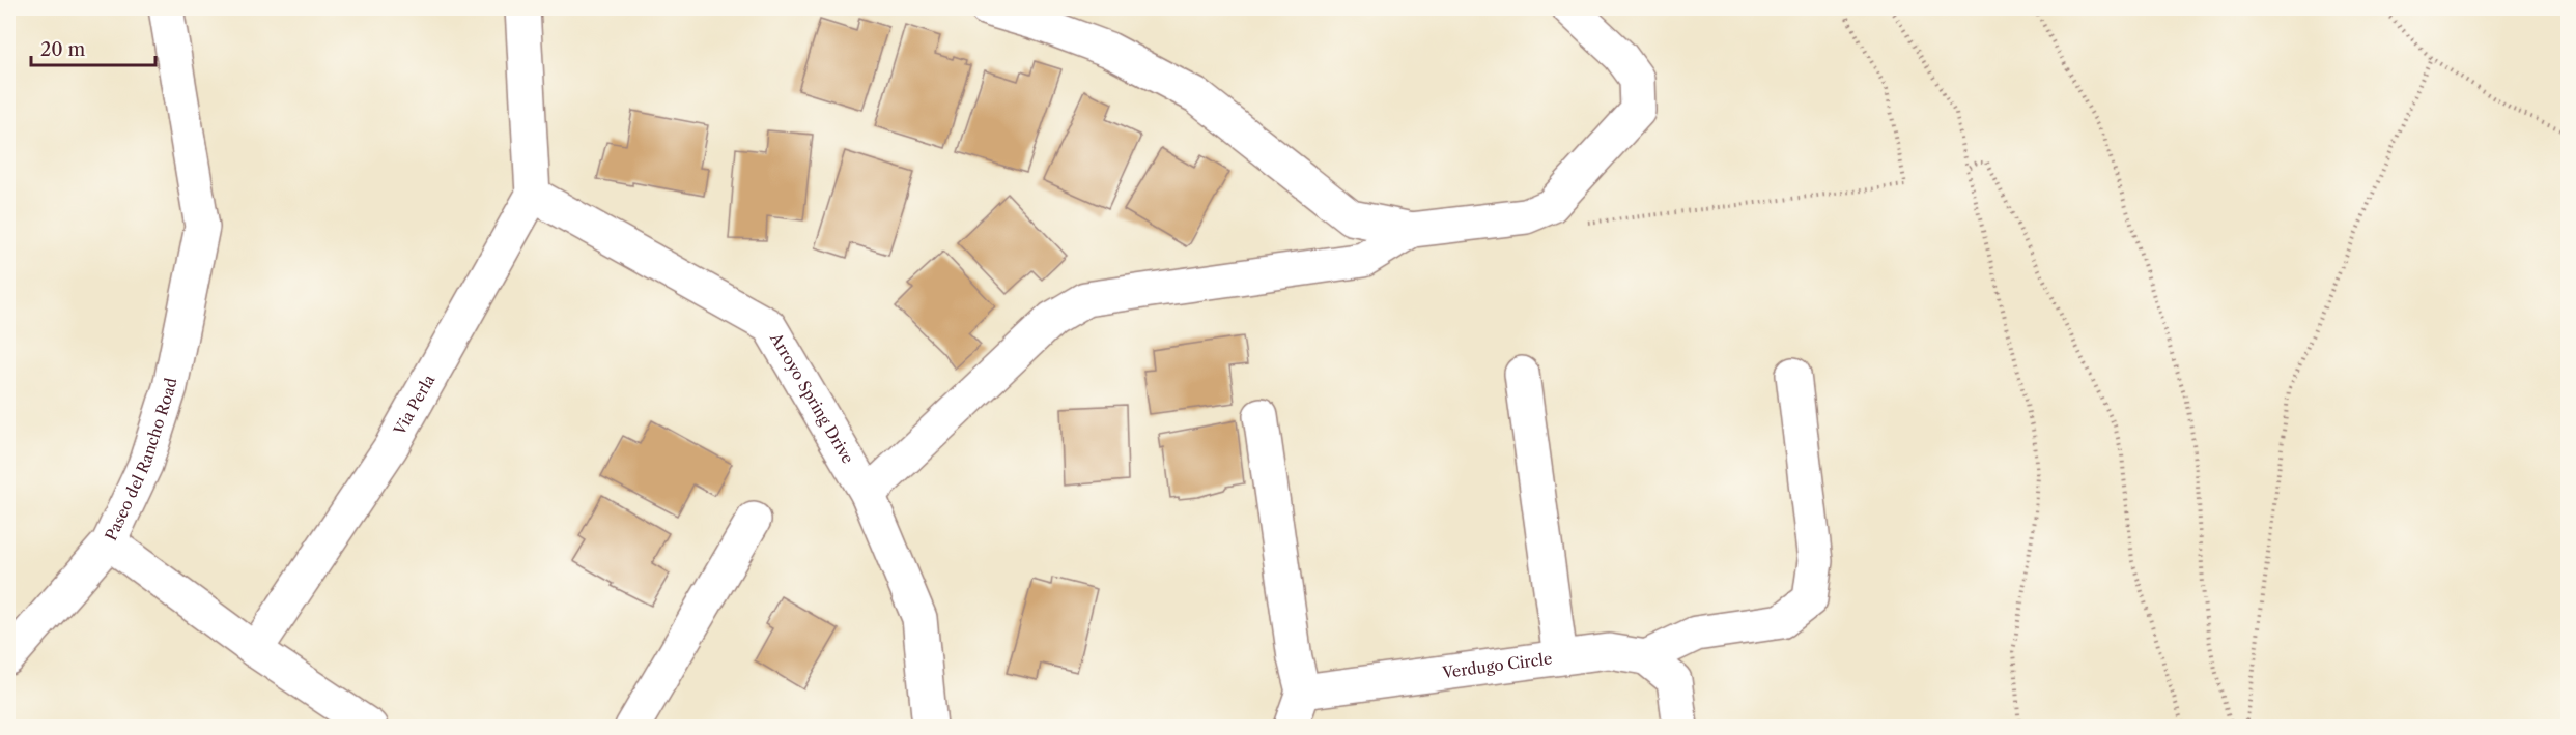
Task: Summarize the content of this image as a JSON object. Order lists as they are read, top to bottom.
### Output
{
  "streets": {
    "street": [
      "Arroyo Spring Drive",
      "Via Perla",
      "Paseo del Rancho Road",
      "Verdugo Circle"
    ]
  },
  "crossings": [
    ["Arroyo Spring Drive", "Via Perla"]
  ],
  "scale_bar": "20 m"
}
